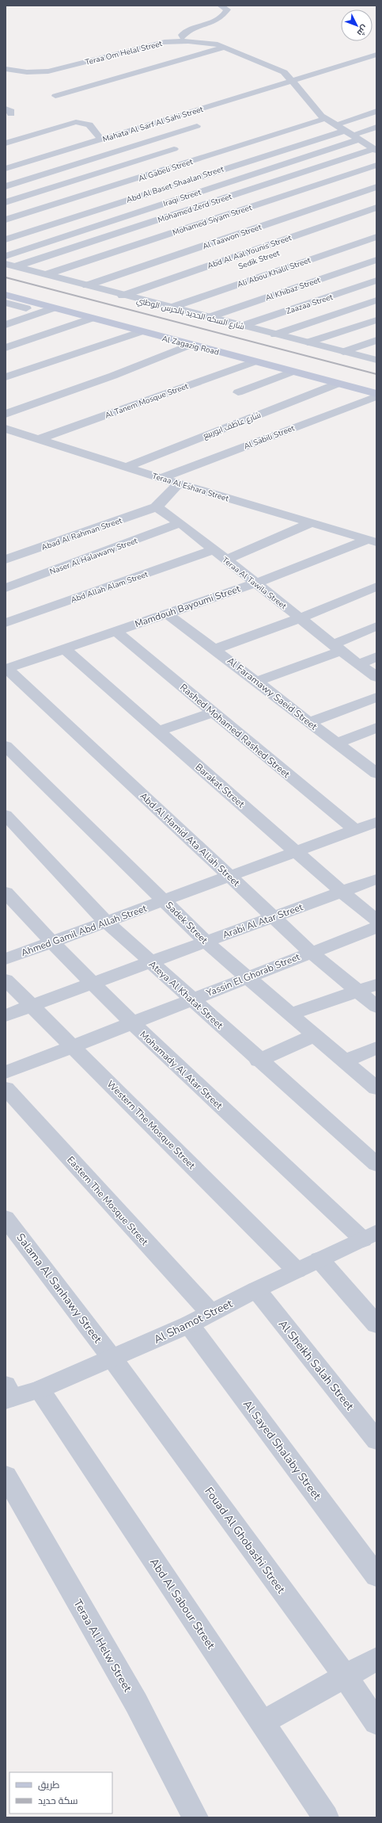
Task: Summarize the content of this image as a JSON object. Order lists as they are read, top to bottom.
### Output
{
  "streets": {
    "main road": ["Al Zagazig Road"],
    "street": [
      "Teraa Om Helal Street",
      "Mahata Al Sarf Al Sahi Street",
      "Al Gabeli Street",
      "Abd Al Baset Shaalan Street",
      "Iraqi Street",
      "Mohamed Zerd Street",
      "Mohamed Siyam Street",
      "Al Taawon Street",
      "Abd Al Aal Younis Street",
      "Ali Abou Khalil Street",
      "Al Khibaz Street",
      "Zaazaa Street",
      "شارع السكه الحديد بالحرس الوطني",
      "Al Tanem Mosque Street",
      "شارع عاطف ابوربيع",
      "Al Sabili Street",
      "Teraa Al Eshara Street",
      "Abad Al Rahman Street",
      "Naser Al Halawany Street",
      "Teraa Al Tawila Street",
      "Abd Allah Alam Street",
      "Mamdouh Bayoumi Street",
      "Al Faramawy Saeid Street",
      "Rashed Mohamed Rashed Street",
      "Barakat Street",
      "Abd Al Hamid Ata Allah Street",
      "Arabi Al Atar Street",
      "Sadek Street",
      "Ahmed Gamil Abd Allah Street",
      "Yassin El Ghorab Street",
      "Ateya Al Khatat Street",
      "Mohamady Al Atar Street",
      "Western The Mosque Street",
      "Eastern The Mosque Street",
      "Salama Al Sanhawy Street",
      "Al Shamot Street",
      "Al Sheikh Salah Street",
      "Al Sayed Shalaby Street",
      "Fouad Al Ghobashi Street",
      "Abd Al Sabour Street",
      "Teraa Al Helw Street"
    ]
  },
  "crossings": [
    ["Teraa Om Helal Street", "Mahata Al Sarf Al Sahi Street"],
    ["Teraa Om Helal Street", "Al Gabeli Street"],
    ["Teraa Om Helal Street", "Abd Al Baset Shaalan Street"],
    ["Teraa Om Helal Street", "Iraqi Street"],
    ["Teraa Om Helal Street", "Mohamed Zerd Street"],
    ["Mohamed Zerd Street", "شارع السكه الحديد بالحرس الوطني"],
    ["Mohamed Siyam Street", "شارع السكه الحديد بالحرس الوطني"],
    ["Al Taawon Street", "شارع السكه الحديد بالحرس الوطني"],
    ["Abd Al Aal Younis Street", "شارع السكه الحديد بالحرس الوطني"],
    ["Ali Abou Khalil Street", "شارع السكه الحديد بالحرس الوطني"],
    ["Al Khibaz Street", "شارع السكه الحديد بالحرس الوطني"],
    ["Zaazaa Street", "شارع السكه الحديد بالحرس الوطني"],
    ["Al Zagazig Road", "Al Tanem Mosque Street"],
    ["Al Zagazig Road", "شارع عاطف ابوربيع"],
    ["Al Zagazig Road", "Al Sabili Street"],
    ["Al Tanem Mosque Street", "Teraa Al Eshara Street"],
    ["شارع عاطف ابوربيع", "Teraa Al Eshara Street"],
    ["Al Sabili Street", "Teraa Al Eshara Street"],
    ["Teraa Al Eshara Street", "Mamdouh Bayoumi Street"],
    ["Abad Al Rahman Street", "Teraa Al Tawila Street"],
    ["Naser Al Halawany Street", "Teraa Al Tawila Street"],
    ["Teraa Al Tawila Street", "Abd Allah Alam Street"],
    ["Teraa Al Tawila Street", "Mamdouh Bayoumi Street"],
    ["Mamdouh Bayoumi Street", "Al Faramawy Saeid Street"],
    ["Mamdouh Bayoumi Street", "Rashed Mohamed Rashed Street"],
    ["Mamdouh Bayoumi Street", "Barakat Street"],
    ["Mamdouh Bayoumi Street", "Abd Al Hamid Ata Allah Street"],
    ["Rashed Mohamed Rashed Street", "Ahmed Gamil Abd Allah Street"],
    ["Barakat Street", "Arabi Al Atar Street"],
    ["Barakat Street", "Ahmed Gamil Abd Allah Street"],
    ["Abd Al Hamid Ata Allah Street", "Arabi Al Atar Street"],
    ["Abd Al Hamid Ata Allah Street", "Ahmed Gamil Abd Allah Street"],
    ["Abd Al Hamid Ata Allah Street", "Yassin El Ghorab Street"],
    ["Arabi Al Atar Street", "Sadek Street"],
    ["Arabi Al Atar Street", "Ateya Al Khatat Street"],
    ["Arabi Al Atar Street", "Mohamady Al Atar Street"],
    ["Arabi Al Atar Street", "Western The Mosque Street"],
    ["Sadek Street", "Ahmed Gamil Abd Allah Street"],
    ["Sadek Street", "Yassin El Ghorab Street"],
    ["Ahmed Gamil Abd Allah Street", "Ateya Al Khatat Street"],
    ["Ahmed Gamil Abd Allah Street", "Mohamady Al Atar Street"],
    ["Yassin El Ghorab Street", "Ateya Al Khatat Street"],
    ["Yassin El Ghorab Street", "Mohamady Al Atar Street"],
    ["Yassin El Ghorab Street", "Western The Mosque Street"],
    ["Mohamady Al Atar Street", "Al Shamot Street"],
    ["Western The Mosque Street", "Al Shamot Street"],
    ["Eastern The Mosque Street", "Al Shamot Street"],
    ["Salama Al Sanhawy Street", "Al Shamot Street"],
    ["Salama Al Sanhawy Street", "Fouad Al Ghobashi Street"],
    ["Al Shamot Street", "Al Sheikh Salah Street"],
    ["Al Shamot Street", "Al Sayed Shalaby Street"],
    ["Al Shamot Street", "Fouad Al Ghobashi Street"],
    ["Al Shamot Street", "Abd Al Sabour Street"]
  ],
  "legend": ["طريق", "سكة حديد"],
  "north": "bottom right"
}
